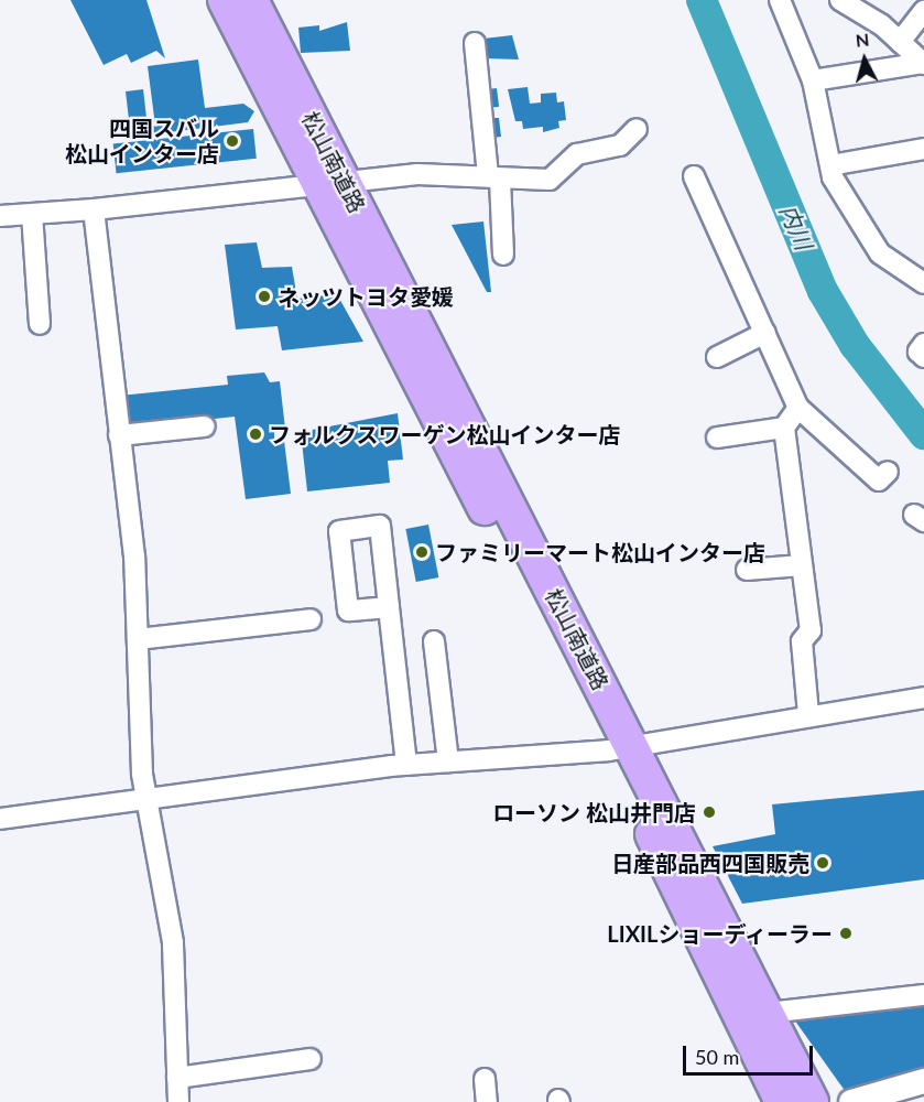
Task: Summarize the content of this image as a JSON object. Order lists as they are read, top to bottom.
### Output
{
  "streets": {
    "highway": ["松山南道路"]
  },
  "water": ["内川"],
  "places": [
    "四国スバル 松山インター店",
    "ネッツトヨタ愛媛",
    "フォルクスワーゲン松山インター店",
    "ファミリーマート松山インター店",
    "ローソン 松山井門店",
    "日産部品西四国販売",
    "LIXILショーディーラー"
  ],
  "scale_bar": "50 m",
  "north": "top"
}
